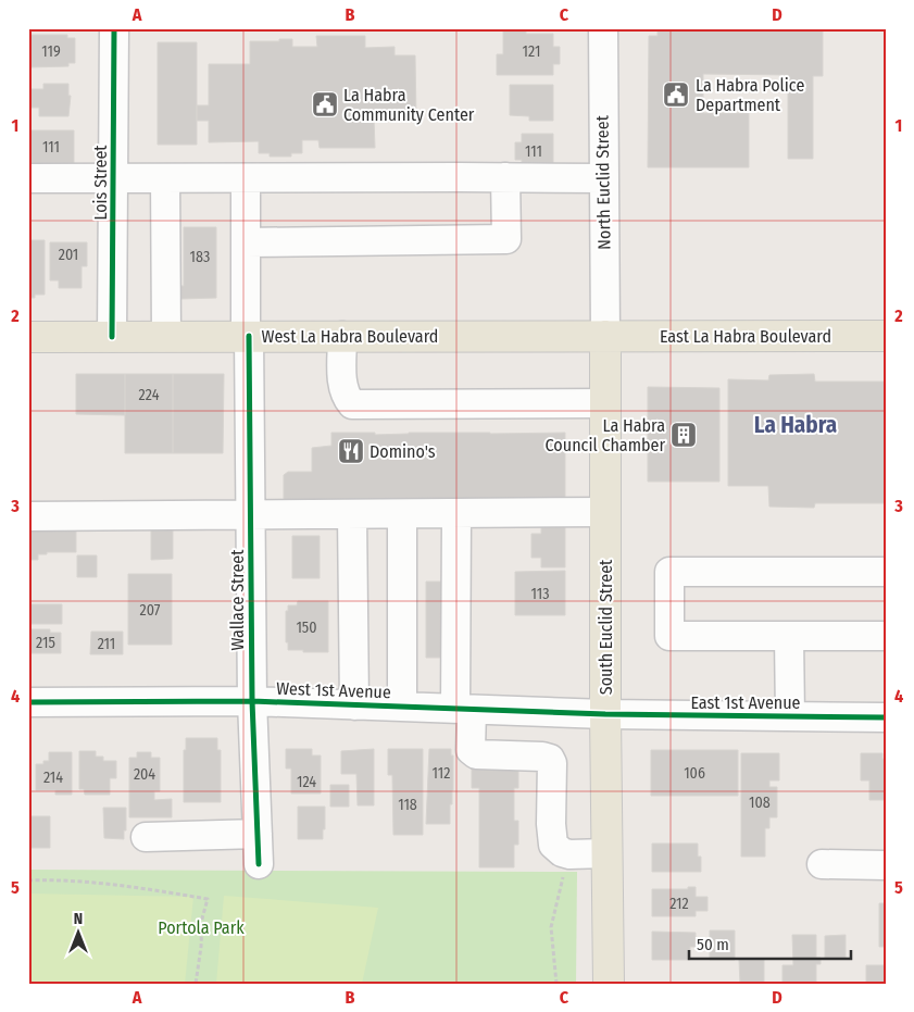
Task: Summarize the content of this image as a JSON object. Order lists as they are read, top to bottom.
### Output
{
  "streets": {
    "main road": ["West La Habra Boulevard", "East La Habra Boulevard", "South Euclid Street"],
    "street": [
      "Lois Street",
      "North Euclid Street",
      "Wallace Street",
      "West 1st Avenue",
      "East 1st Avenue"
    ]
  },
  "crossings": [
    ["Lois Street", "West La Habra Boulevard"],
    ["North Euclid Street", "West La Habra Boulevard"],
    ["North Euclid Street", "East La Habra Boulevard"],
    ["North Euclid Street", "South Euclid Street"],
    ["West La Habra Boulevard", "East La Habra Boulevard"],
    ["West La Habra Boulevard", "Wallace Street"],
    ["West La Habra Boulevard", "South Euclid Street"],
    ["East La Habra Boulevard", "South Euclid Street"],
    ["Wallace Street", "West 1st Avenue"],
    ["South Euclid Street", "West 1st Avenue"],
    ["South Euclid Street", "East 1st Avenue"],
    ["West 1st Avenue", "East 1st Avenue"]
  ],
  "districts": ["La Habra"],
  "parks": ["Portola Park"],
  "places": {
    "public building": ["La Habra Police Department", "La Habra Community Center"],
    "building": ["La Habra Council Chamber"],
    "restaurant": ["Domino's"]
  },
  "house_numbers": [
    "119",
    "121",
    "111",
    "111",
    "201",
    "183",
    "224",
    "113",
    "207",
    "150",
    "215",
    "211",
    "112",
    "106",
    "204",
    "214",
    "124",
    "108",
    "118",
    "212"
  ],
  "scale_bar": "50 m",
  "north": "top",
  "grid": {
    "columns": [
      "A",
      "B",
      "C",
      "D"
    ],
    "rows": [
      "1",
      "2",
      "3",
      "4",
      "5"
    ]
  }
}
